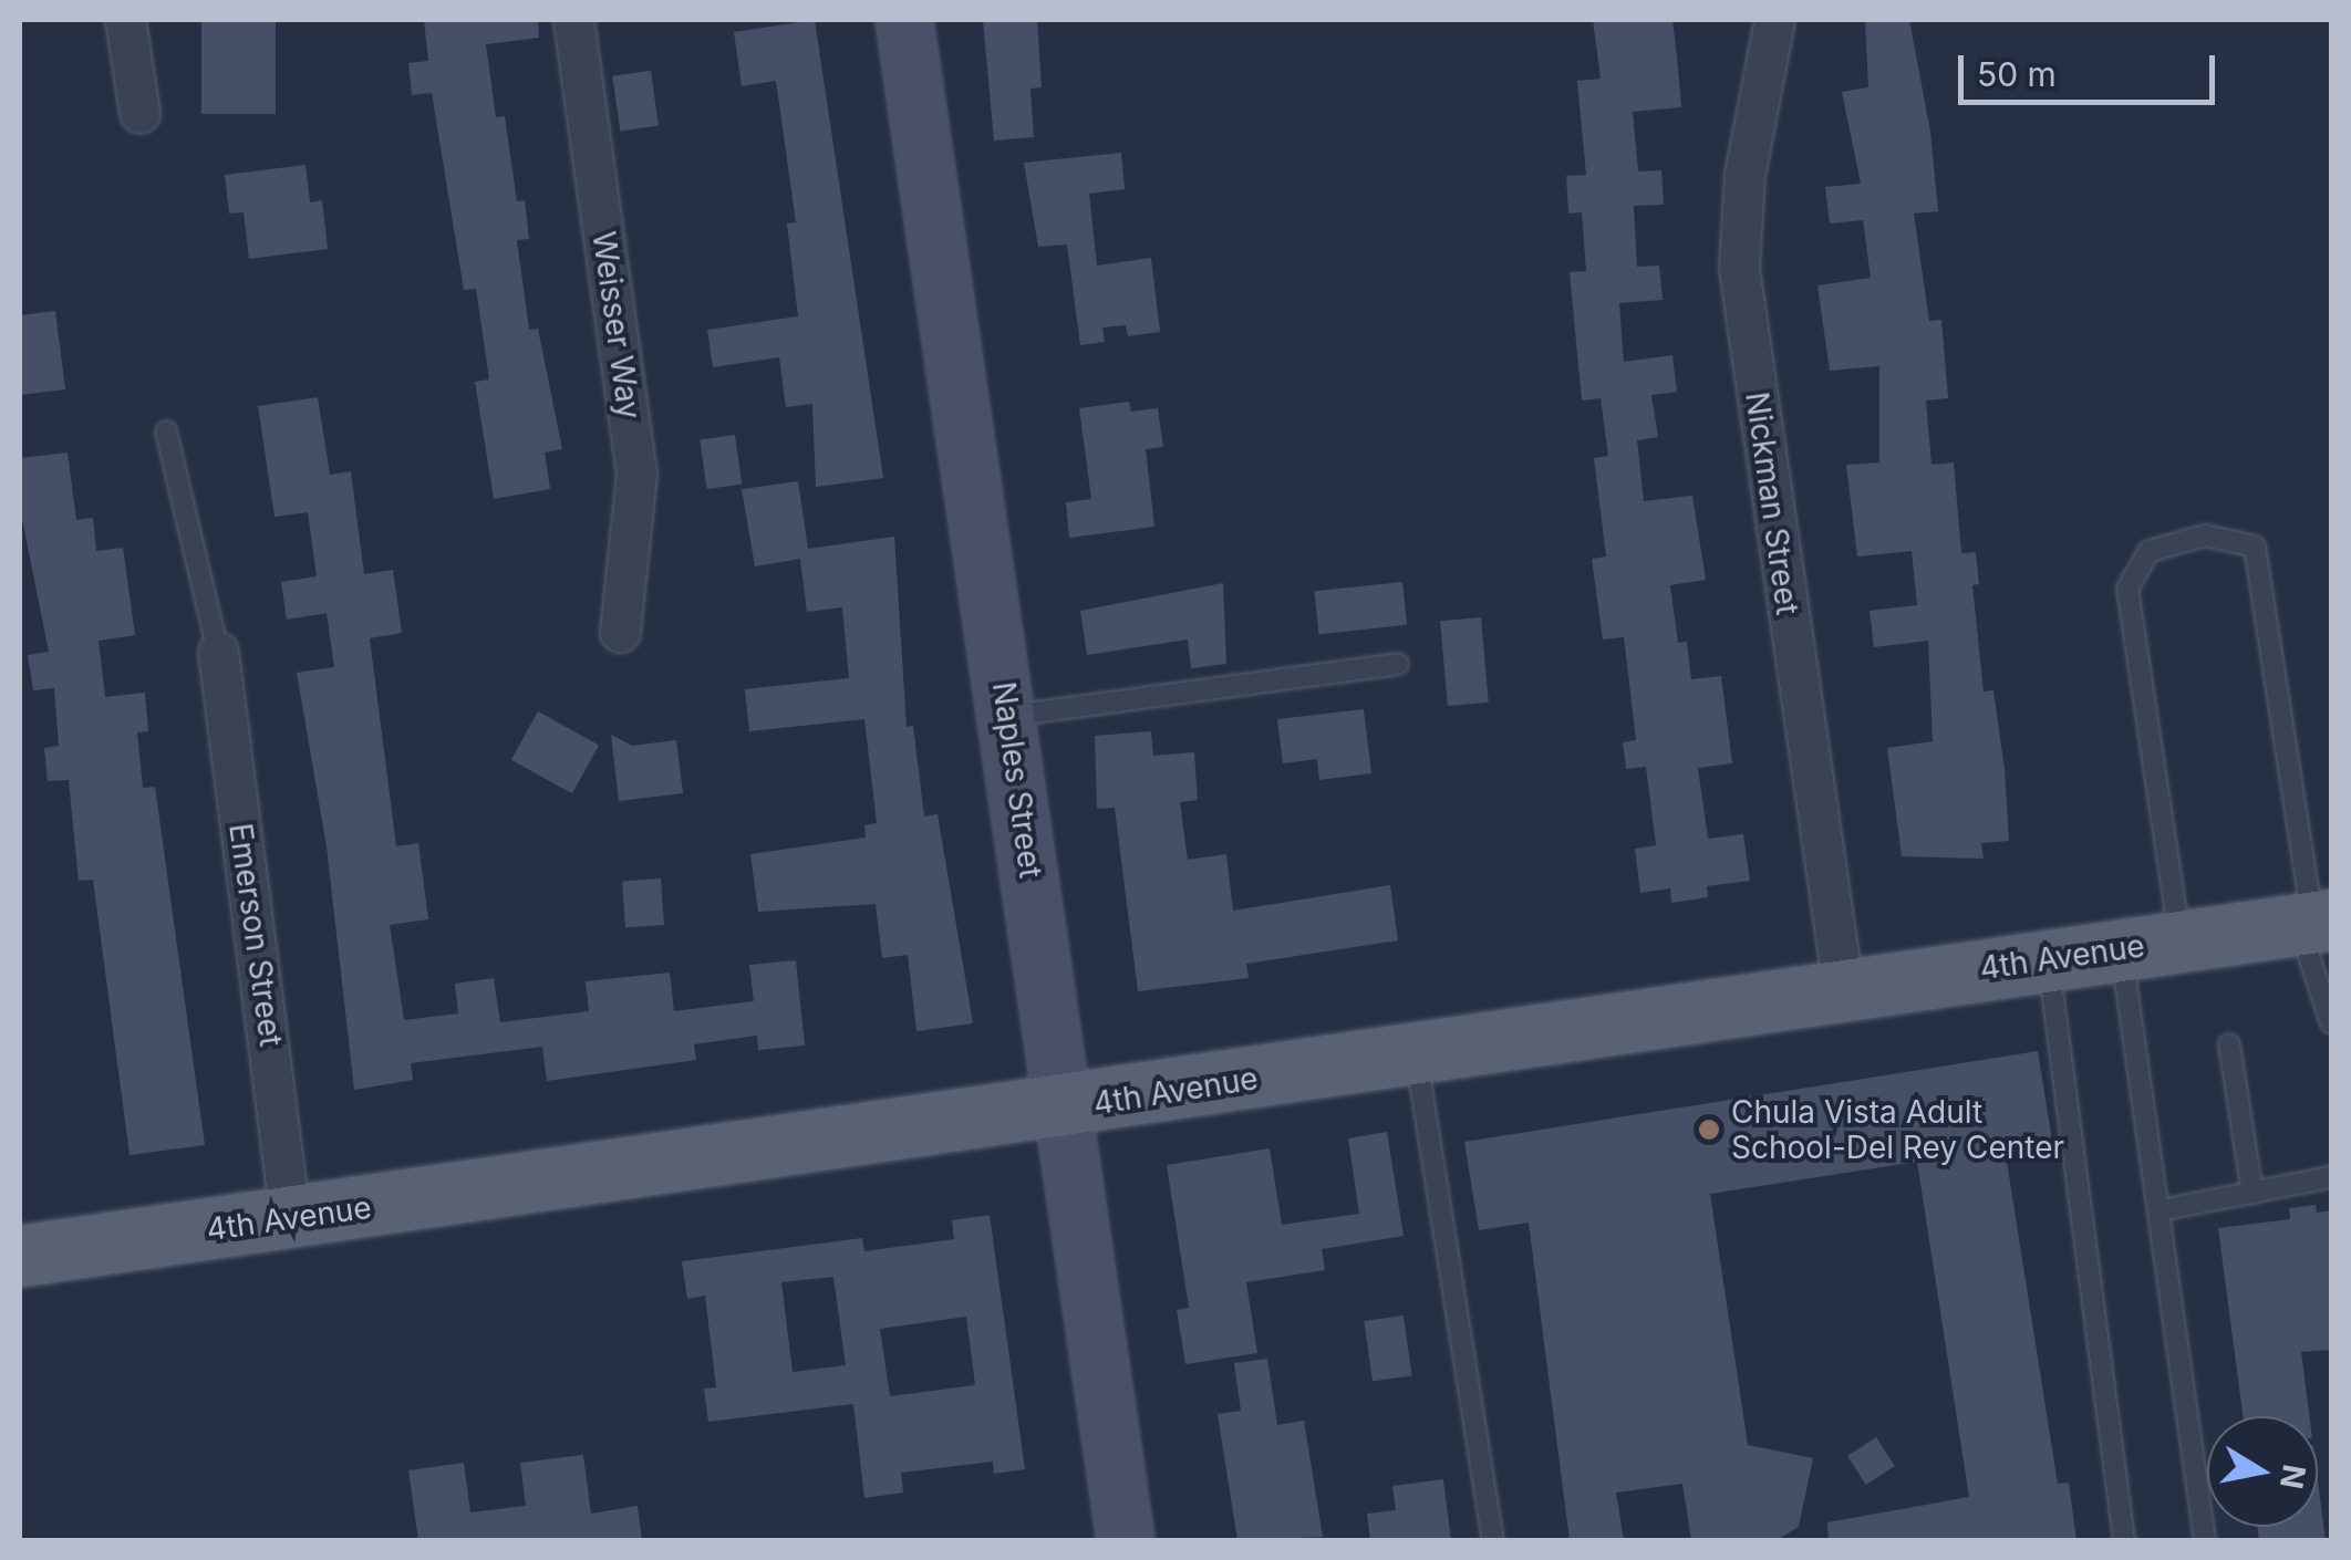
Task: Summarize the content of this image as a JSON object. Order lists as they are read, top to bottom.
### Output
{
  "streets": {
    "main road": ["4th Avenue"],
    "street": [
      "Weisser Way",
      "Nickman Street",
      "Naples Street",
      "Emerson Street"
    ]
  },
  "crossings": [
    ["Nickman Street", "4th Avenue"],
    ["Naples Street", "4th Avenue"],
    ["Emerson Street", "4th Avenue"]
  ],
  "places": ["Chula Vista Adult School-Del Rey Center"],
  "scale_bar": "50 m",
  "north": "right"
}
